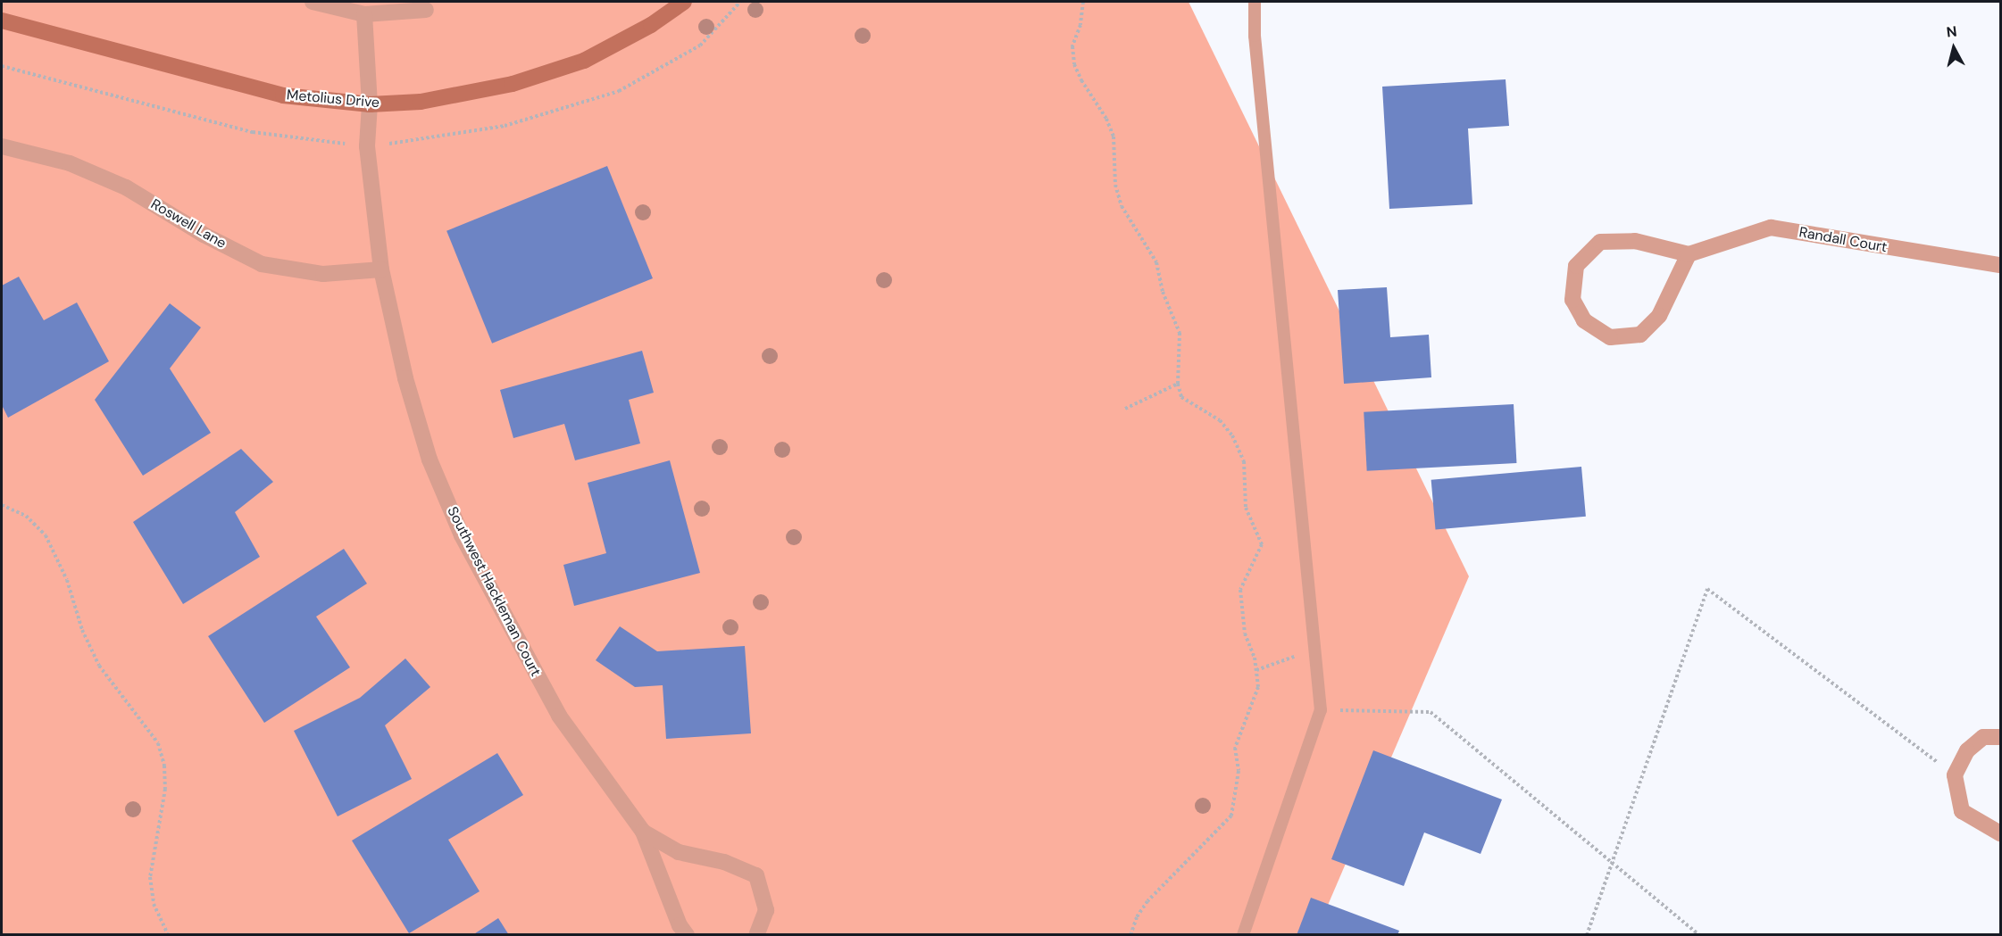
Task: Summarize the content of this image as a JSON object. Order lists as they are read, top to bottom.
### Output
{
  "streets": {
    "street": [
      "Metolius Drive",
      "Roswell Lane",
      "Randall Court",
      "Southwest Hackleman Court"
    ]
  },
  "crossings": [
    ["Metolius Drive", "Southwest Hackleman Court"],
    ["Roswell Lane", "Southwest Hackleman Court"]
  ],
  "north": "top"
}
